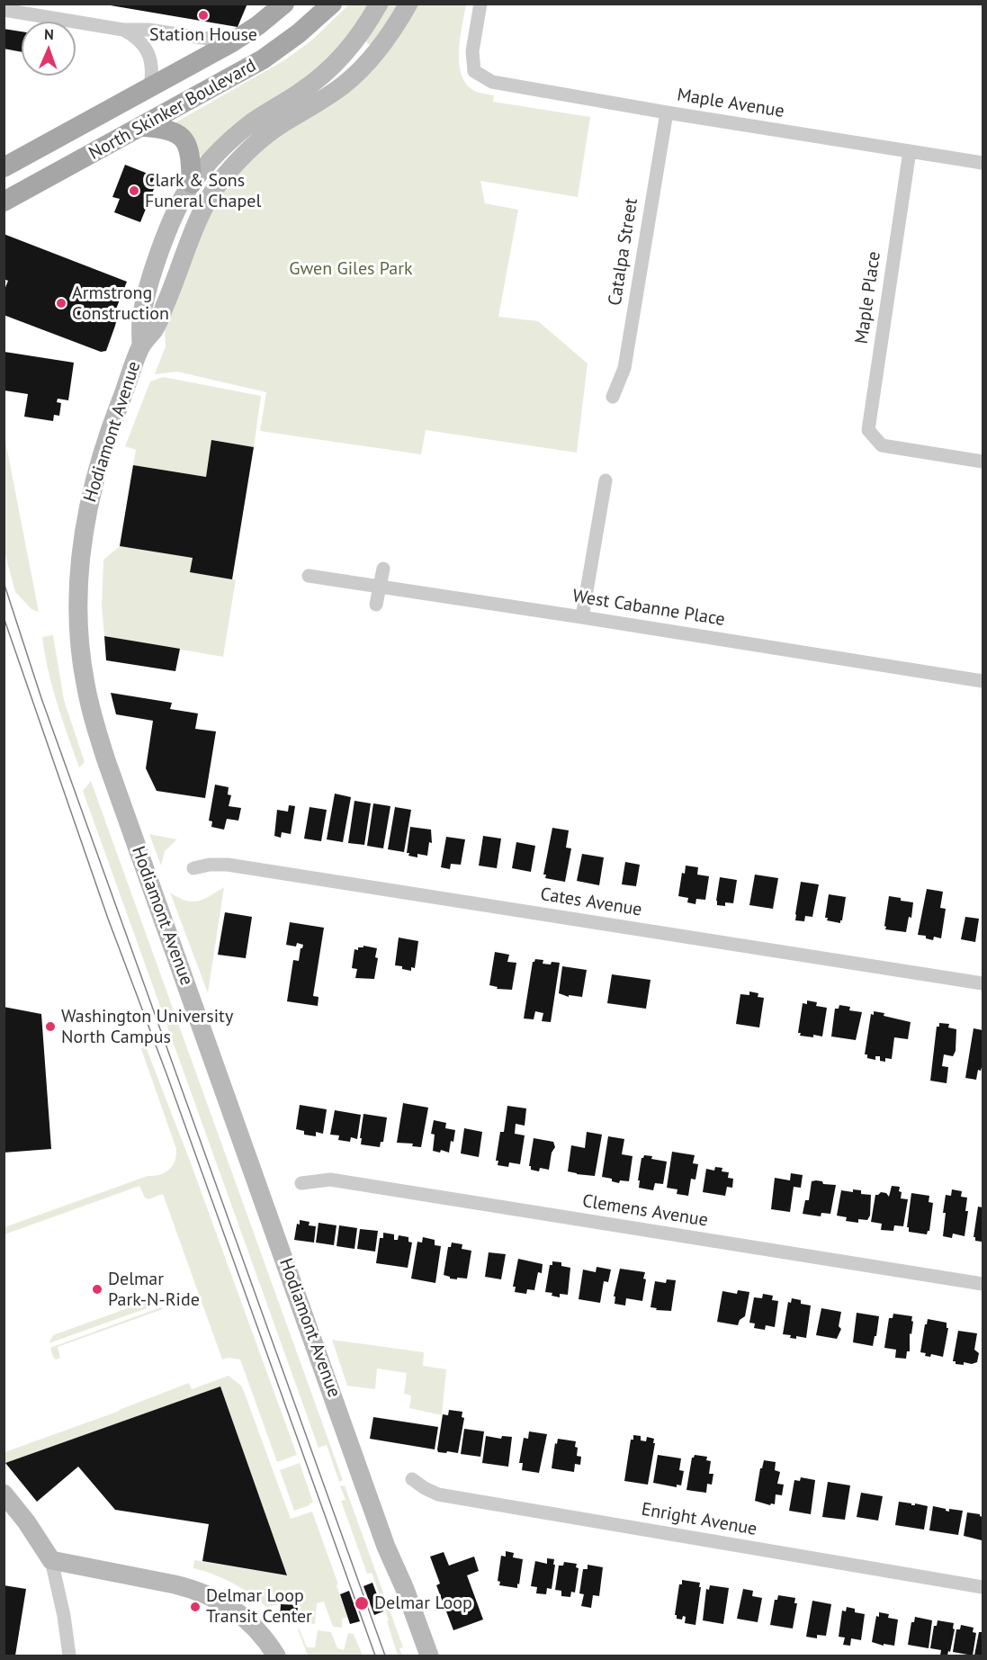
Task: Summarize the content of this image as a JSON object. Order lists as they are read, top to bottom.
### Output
{
  "streets": {
    "main road": ["North Skinker Boulevard"],
    "street": [
      "Maple Avenue",
      "Catalpa Street",
      "Maple Place",
      "Hodiamont Avenue",
      "West Cabanne Place",
      "Cates Avenue",
      "Clemens Avenue",
      "Enright Avenue"
    ]
  },
  "crossings": [
    ["Maple Avenue", "Catalpa Street"],
    ["Maple Avenue", "Maple Place"]
  ],
  "parks": ["Gwen Giles Park"],
  "places": [
    "Station House",
    "Clark & Sons Funeral Chapel",
    "Armstrong Construction",
    "Washington University North Campus",
    "Delmar Park-N-Ride",
    "Delmar Loop",
    "Delmar Loop Transit Center"
  ],
  "north": "top"
}
